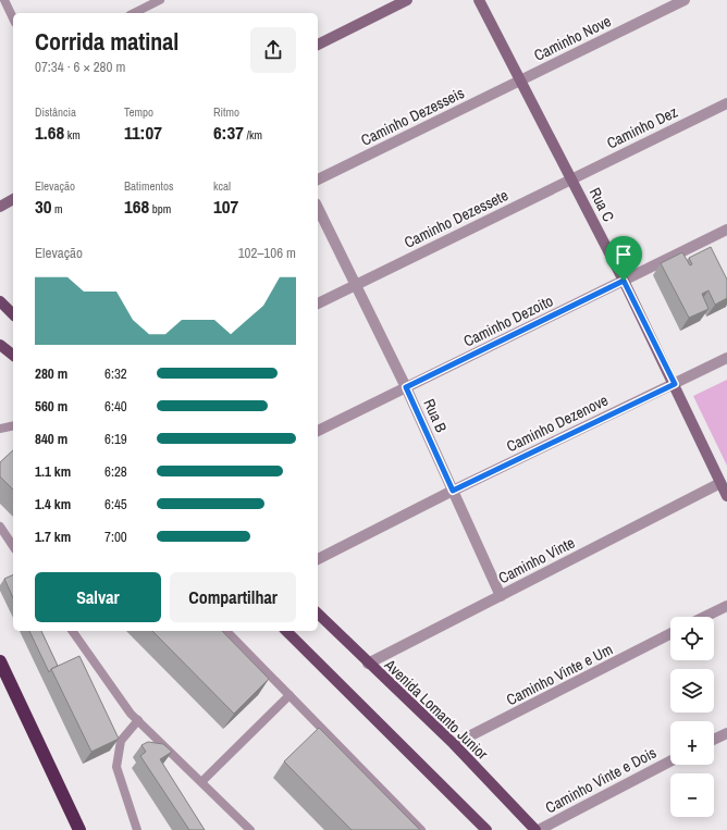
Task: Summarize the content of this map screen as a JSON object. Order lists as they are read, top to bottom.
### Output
{
  "streets": {
    "main road": ["Avenida Lomanto Junior"],
    "street": [
      "Caminho Nove",
      "Caminho Dezesseis",
      "Caminho Dez",
      "Rua C",
      "Caminho Dezessete",
      "Caminho Dezoito",
      "Rua B",
      "Caminho Dezenove",
      "Caminho Vinte",
      "Caminho Vinte e Um",
      "Caminho Vinte e Dois"
    ]
  },
  "crossings": [
    ["Caminho Nove", "Caminho Dezesseis"],
    ["Caminho Nove", "Rua C"],
    ["Caminho Dezesseis", "Rua C"],
    ["Caminho Dez", "Rua C"],
    ["Caminho Dez", "Caminho Dezessete"],
    ["Rua C", "Caminho Dezessete"],
    ["Rua C", "Caminho Dezoito"],
    ["Rua C", "Caminho Dezenove"],
    ["Rua C", "Caminho Vinte"],
    ["Caminho Dezessete", "Rua B"],
    ["Caminho Dezoito", "Rua B"],
    ["Rua B", "Caminho Dezenove"],
    ["Rua B", "Caminho Vinte"],
    ["Caminho Vinte", "Avenida Lomanto Junior"],
    ["Caminho Vinte e Um", "Avenida Lomanto Junior"]
  ],
  "page": {
    "heading": ["Corrida matinal", "07:34 · 6 × 280 m"],
    "stats": [
      ["Distância", "1.68 km"],
      ["Tempo", "11:07"],
      ["Ritmo", "6:37 /km"],
      ["Elevação", "30 m"],
      ["Batimentos", "168 bpm"],
      ["kcal", "107"]
    ],
    "chart": ["Elevação", "102–106 m"],
    "list": [
      {
        "name": "280 m",
        "note": "6:32"
      },
      {
        "name": "560 m",
        "note": "6:40"
      },
      {
        "name": "840 m",
        "note": "6:19"
      },
      {
        "name": "1.1 km",
        "note": "6:28"
      },
      {
        "name": "1.4 km",
        "note": "6:45"
      },
      {
        "name": "1.7 km",
        "note": "7:00"
      }
    ],
    "buttons": ["Salvar", "Compartilhar"],
    "map_buttons": ["+", "−"]
  }
}
